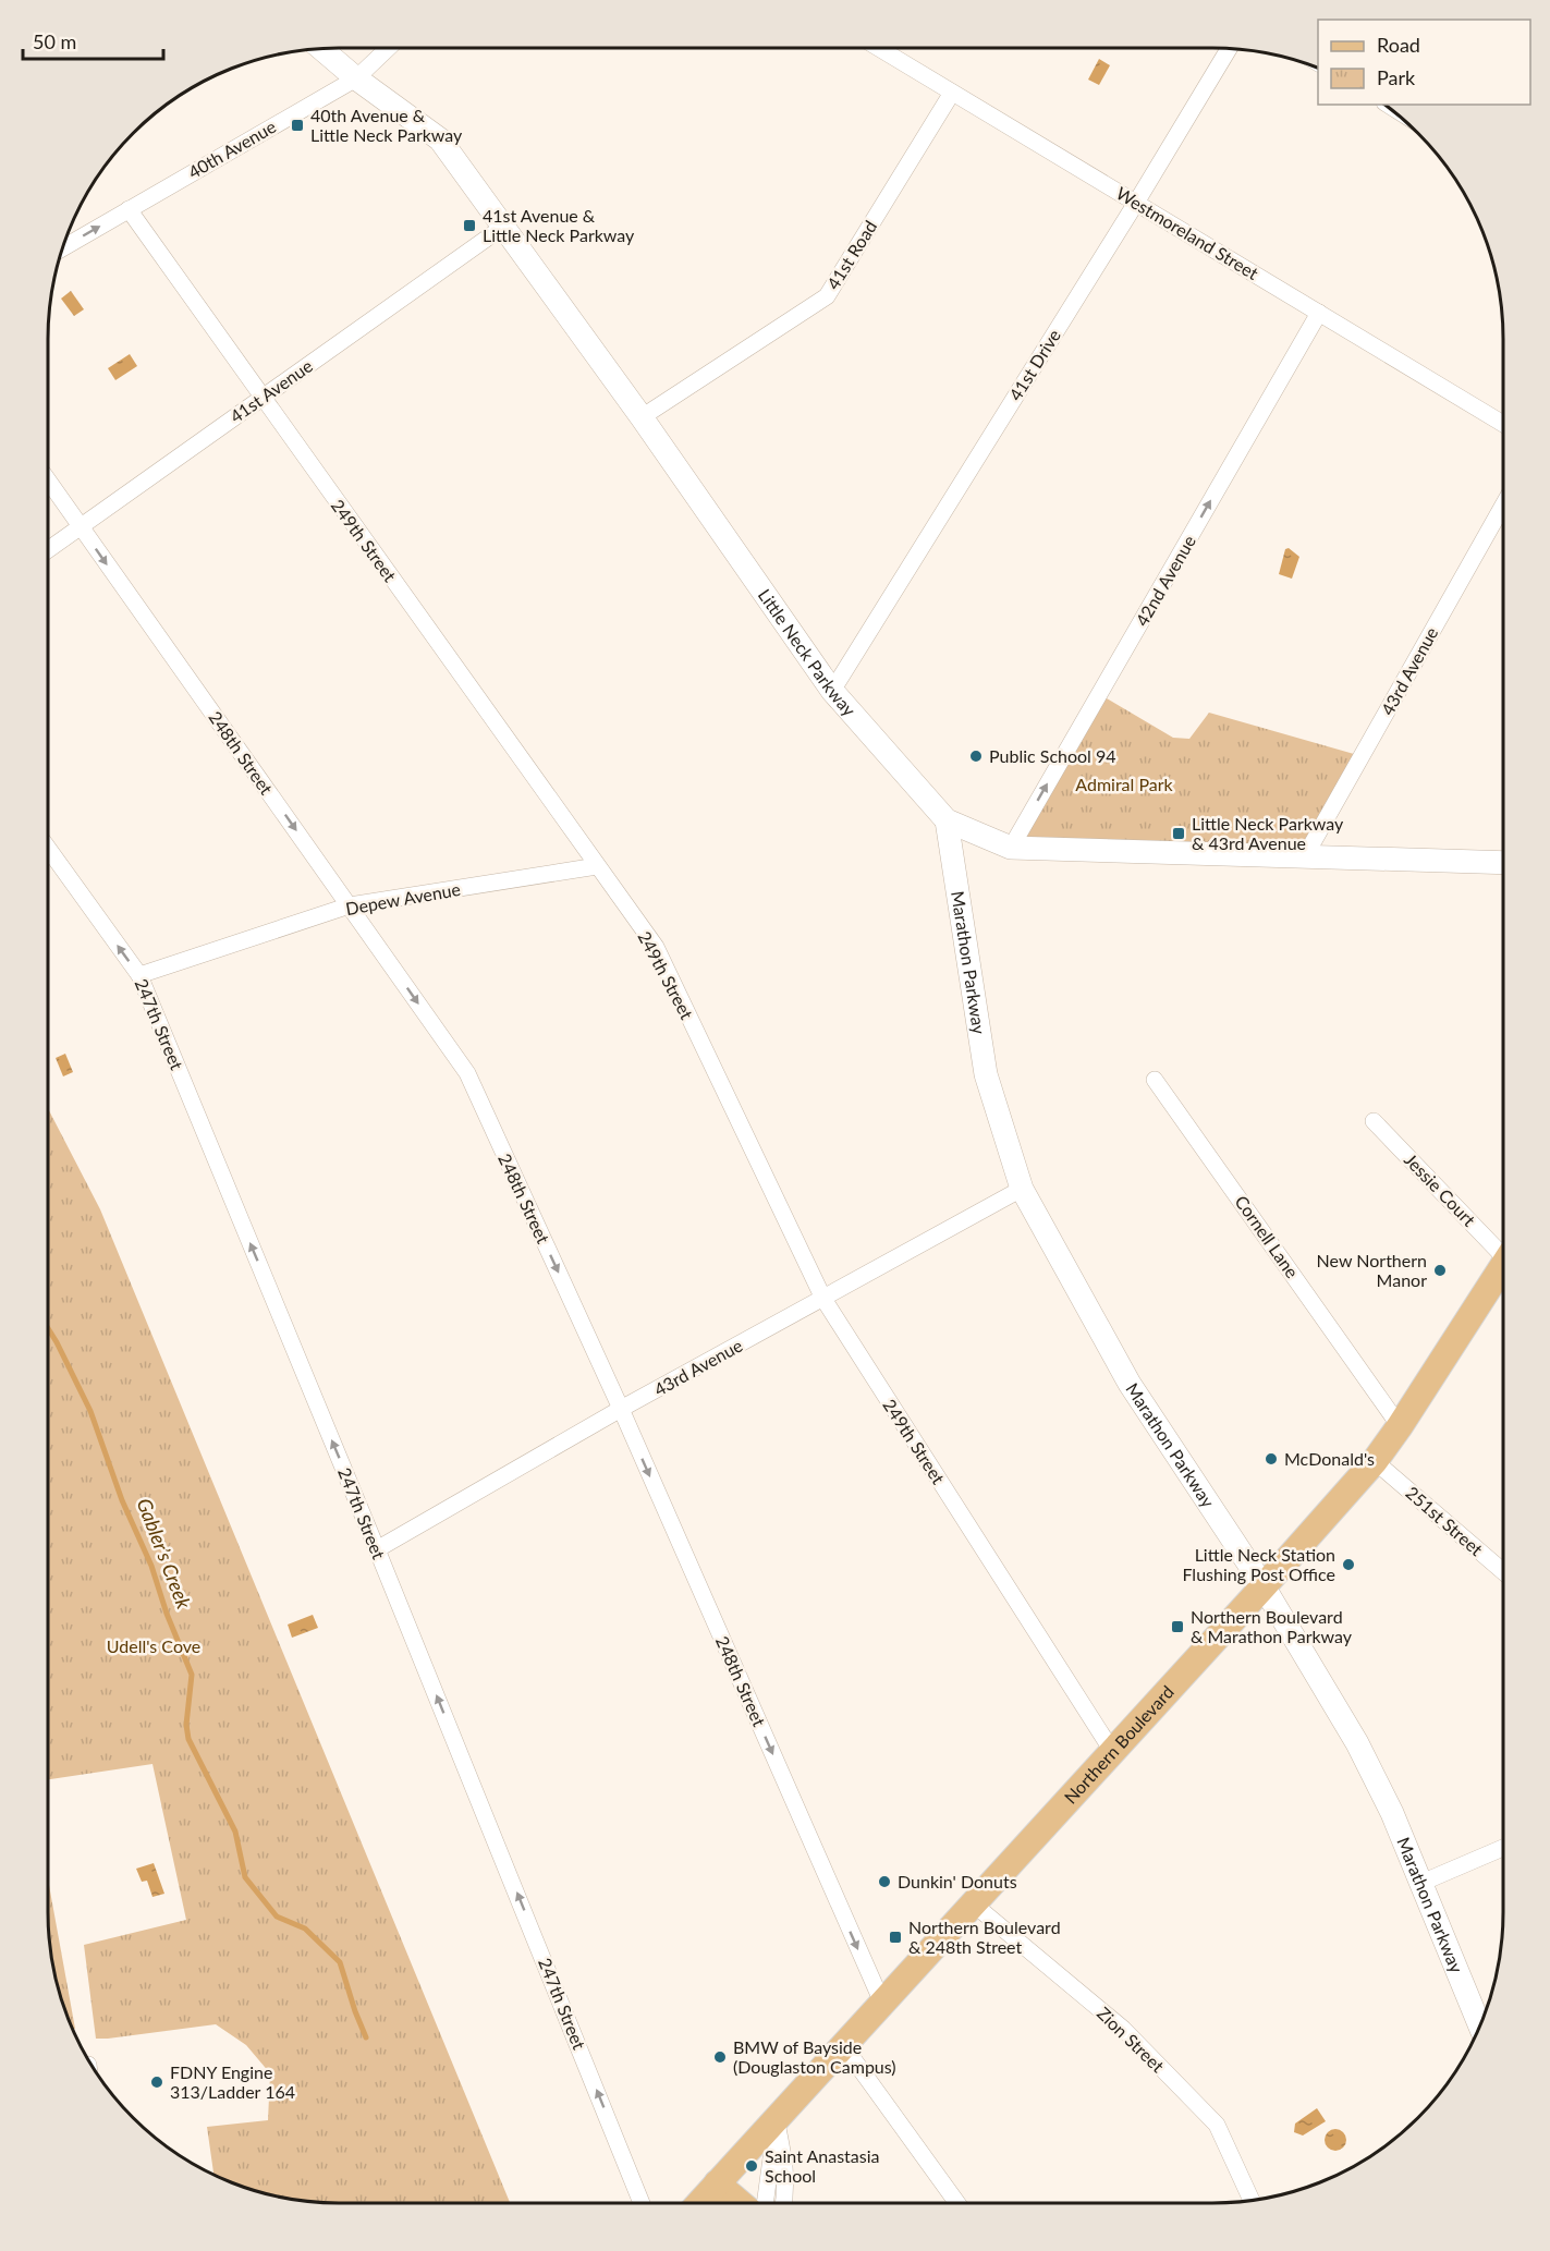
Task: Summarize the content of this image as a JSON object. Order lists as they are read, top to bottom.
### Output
{
  "streets": {
    "main road": ["Northern Boulevard"],
    "street": [
      "40th Avenue",
      "Westmoreland Street",
      "41st Road",
      "41st Drive",
      "41st Avenue",
      "249th Street",
      "42nd Avenue",
      "Little Neck Parkway",
      "43rd Avenue",
      "248th Street",
      "Depew Avenue",
      "Marathon Parkway",
      "247th Street",
      "Jessie Court",
      "Cornell Lane",
      "251st Street",
      "Zion Street"
    ]
  },
  "crossings": [
    ["40th Avenue", "249th Street"],
    ["40th Avenue", "Little Neck Parkway"],
    ["Westmoreland Street", "41st Road"],
    ["Westmoreland Street", "41st Drive"],
    ["Westmoreland Street", "42nd Avenue"],
    ["41st Road", "Little Neck Parkway"],
    ["41st Drive", "Little Neck Parkway"],
    ["41st Avenue", "249th Street"],
    ["41st Avenue", "Little Neck Parkway"],
    ["41st Avenue", "248th Street"],
    ["249th Street", "43rd Avenue"],
    ["249th Street", "Depew Avenue"],
    ["249th Street", "Northern Boulevard"],
    ["42nd Avenue", "Little Neck Parkway"],
    ["Little Neck Parkway", "43rd Avenue"],
    ["Little Neck Parkway", "Marathon Parkway"],
    ["43rd Avenue", "248th Street"],
    ["43rd Avenue", "Marathon Parkway"],
    ["43rd Avenue", "247th Street"],
    ["248th Street", "Depew Avenue"],
    ["248th Street", "Northern Boulevard"],
    ["Depew Avenue", "247th Street"],
    ["Marathon Parkway", "Northern Boulevard"],
    ["Cornell Lane", "Northern Boulevard"],
    ["251st Street", "Northern Boulevard"],
    ["Northern Boulevard", "Zion Street"]
  ],
  "one_way": ["42nd Avenue", "248th Street", "247th Street"],
  "water": ["Gabler’s Creek"],
  "parks": ["Admiral Park", "Udell's Cove"],
  "places": {
    "transit": [
      "40th Avenue & Little Neck Parkway",
      "41st Avenue & Little Neck Parkway",
      "Little Neck Parkway & 43rd Avenue",
      "Northern Boulevard & Marathon Parkway",
      "Northern Boulevard & 248th Street"
    ],
    "other": [
      "Public School 94",
      "New Northern Manor",
      "McDonald's",
      "Little Neck Station Flushing Post Office",
      "Dunkin' Donuts",
      "BMW of Bayside (Douglaston Campus)",
      "FDNY Engine 313/Ladder 164",
      "Saint Anastasia School"
    ]
  },
  "legend": ["Road", "Park"],
  "scale_bar": "50 m"
}
